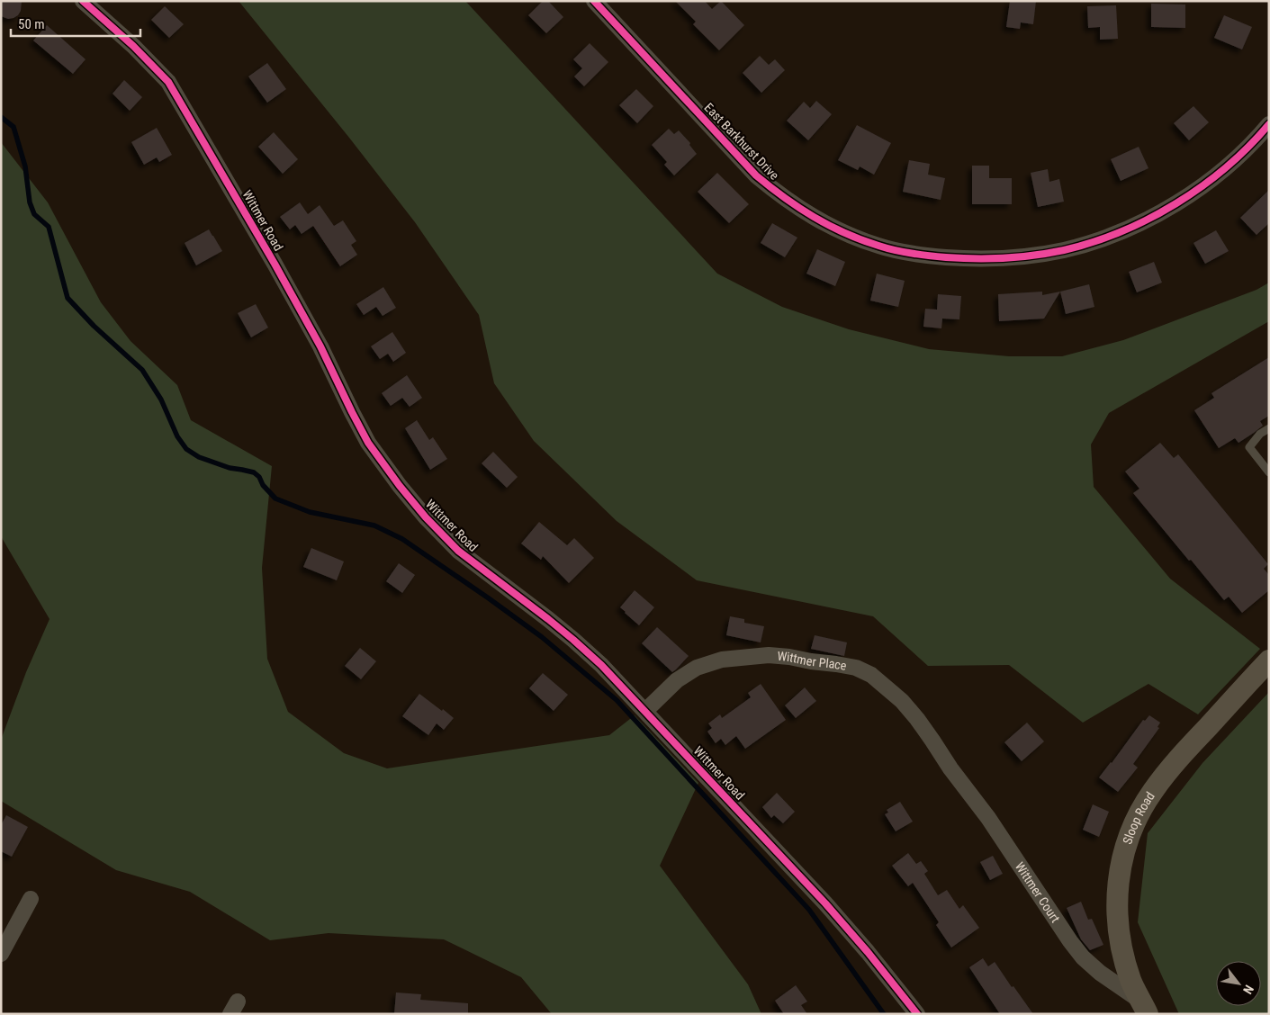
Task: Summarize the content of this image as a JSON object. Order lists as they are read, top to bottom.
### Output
{
  "streets": {
    "street": [
      "East Barkhurst Drive",
      "Wittmer Road",
      "Wittmer Place",
      "Sloop Road",
      "Wittmer Court"
    ]
  },
  "crossings": [
    ["Wittmer Road", "Wittmer Place"],
    ["Wittmer Place", "Wittmer Court"],
    ["Sloop Road", "Wittmer Court"]
  ],
  "scale_bar": "50 m",
  "north": "bottom right"
}
